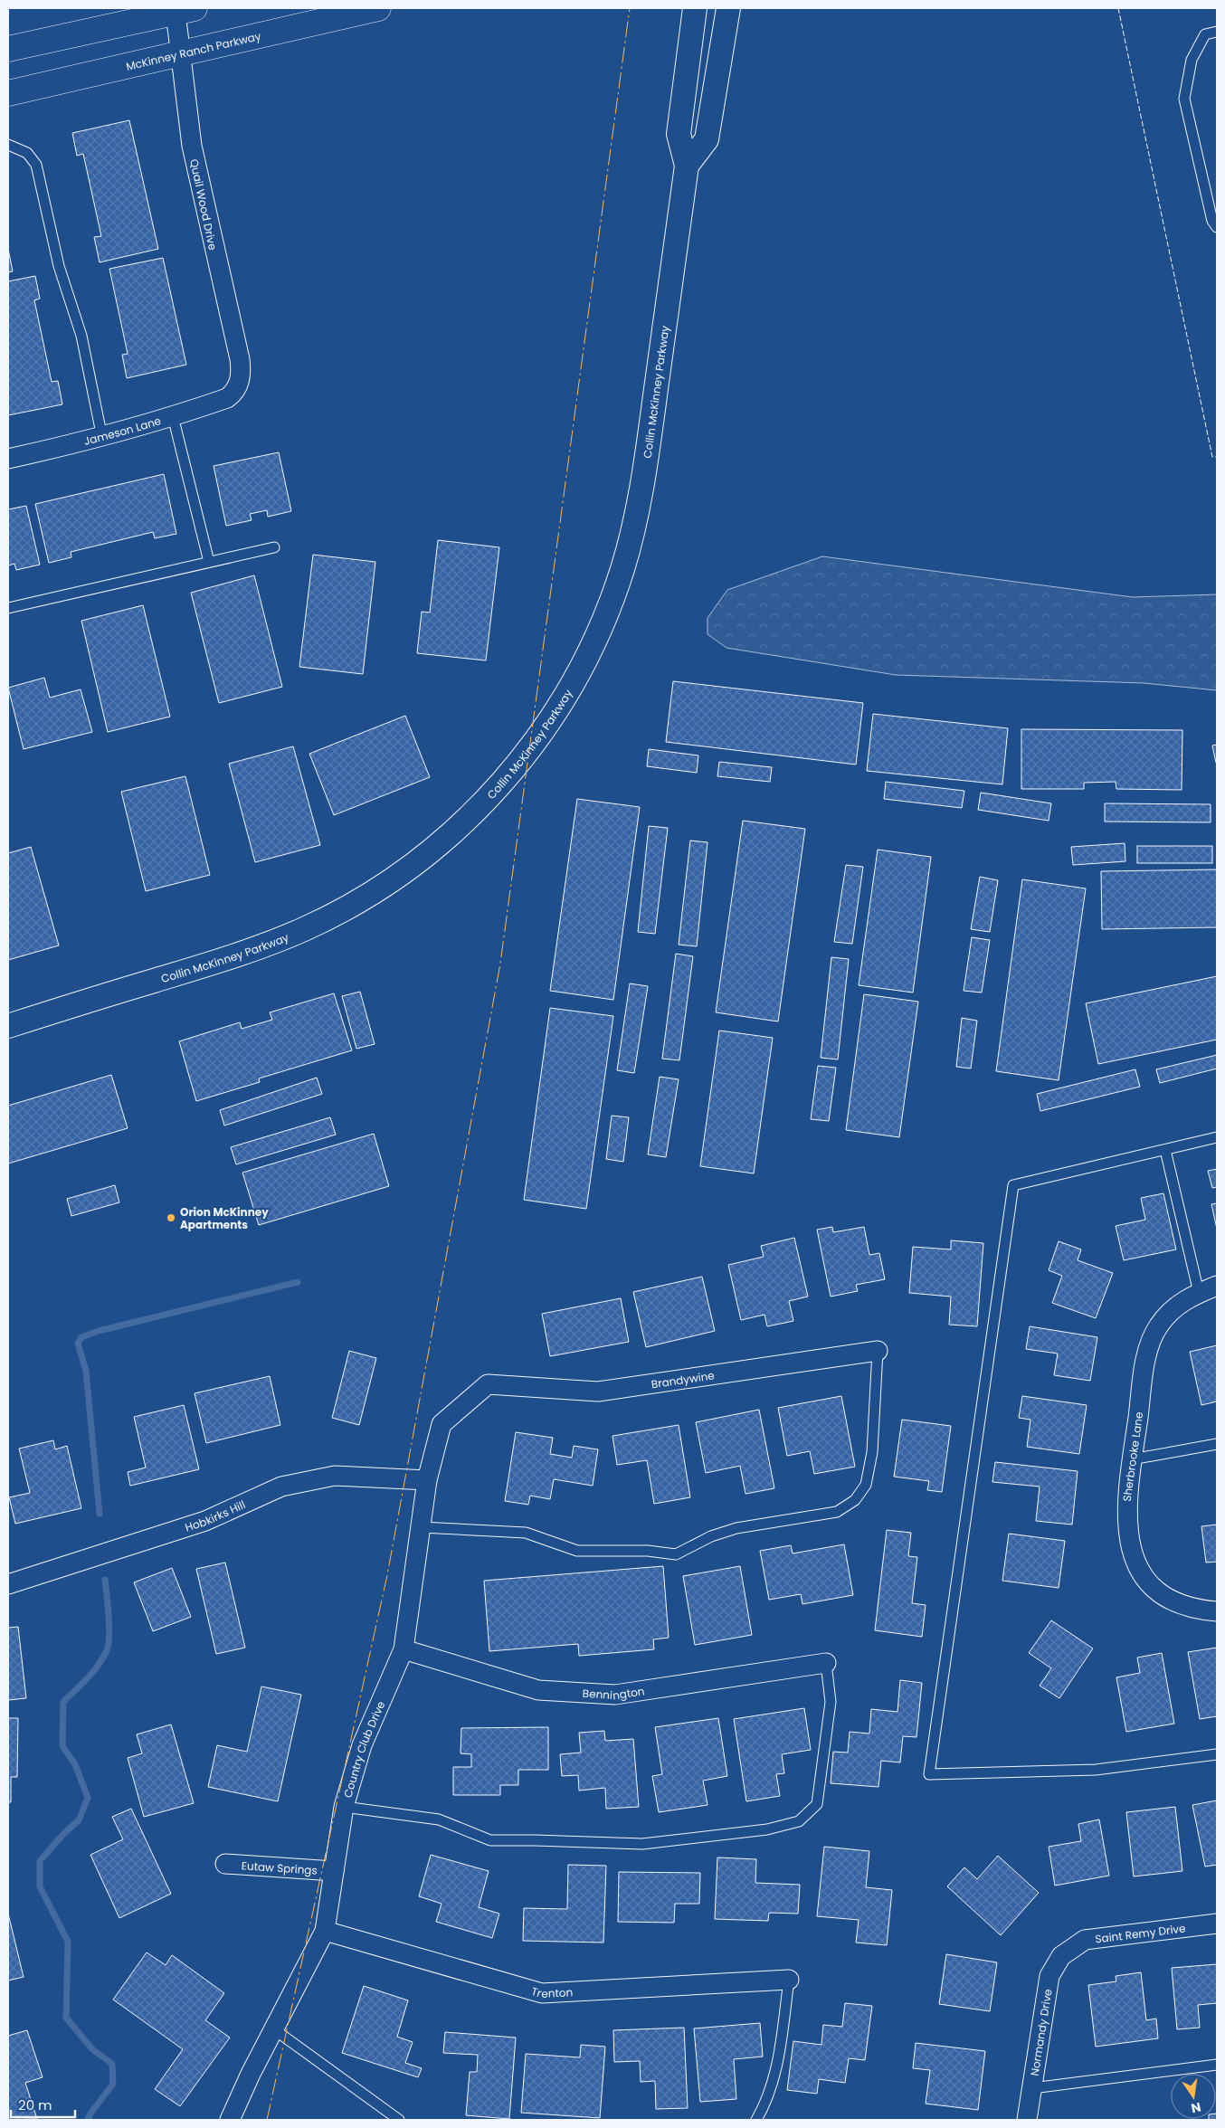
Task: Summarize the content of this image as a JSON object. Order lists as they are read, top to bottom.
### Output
{
  "streets": {
    "main road": ["McKinney Ranch Parkway"],
    "street": [
      "Quail Wood Drive",
      "Collin McKinney Parkway",
      "Jameson Lane",
      "Brandywine",
      "Sherbrooke Lane",
      "Hobkirks Hill",
      "Bennington",
      "Country Club Drive",
      "Eutaw Springs",
      "Saint Remy Drive",
      "Trenton",
      "Normandy Drive"
    ]
  },
  "crossings": [
    ["McKinney Ranch Parkway", "Quail Wood Drive"],
    ["Quail Wood Drive", "Jameson Lane"],
    ["Brandywine", "Country Club Drive"],
    ["Hobkirks Hill", "Country Club Drive"],
    ["Bennington", "Country Club Drive"],
    ["Country Club Drive", "Eutaw Springs"],
    ["Country Club Drive", "Trenton"],
    ["Saint Remy Drive", "Normandy Drive"]
  ],
  "places": ["Orion McKinney Apartments"],
  "scale_bar": "20 m",
  "north": "bottom"
}
